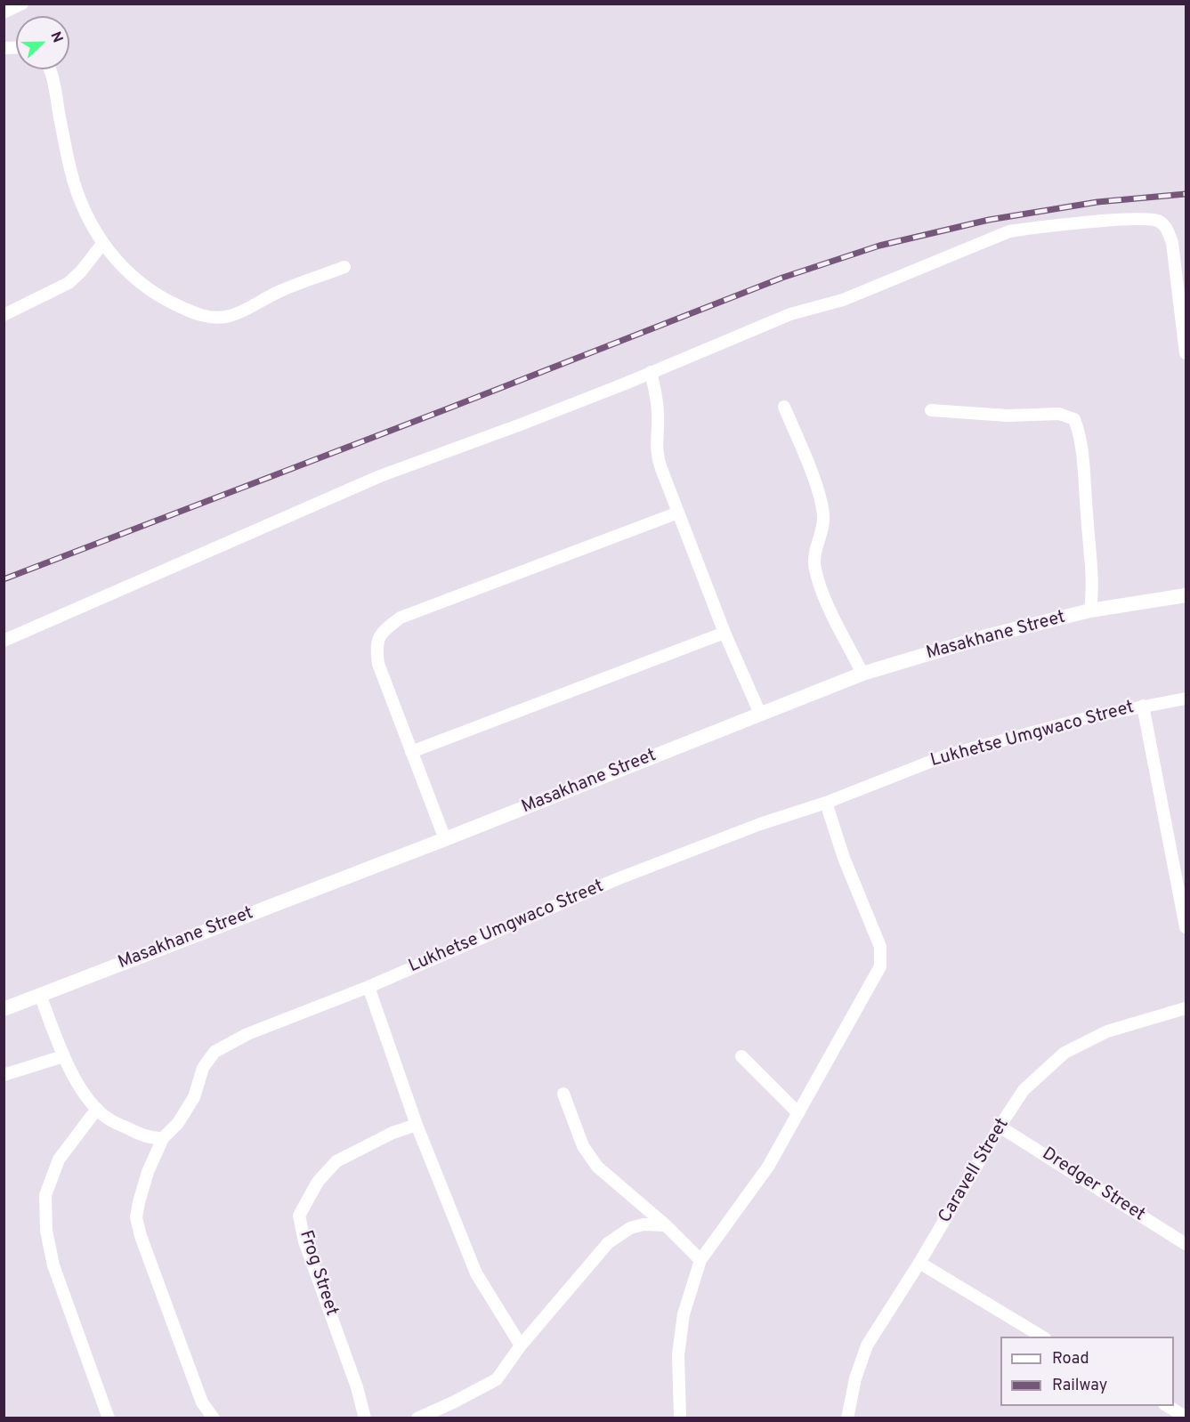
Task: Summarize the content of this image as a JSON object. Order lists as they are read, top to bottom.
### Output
{
  "streets": {
    "street": [
      "Masakhane Street",
      "Lukhetse Umgwaco Street",
      "Caravell Street",
      "Dredger Street",
      "Frog Street"
    ]
  },
  "crossings": [
    ["Caravell Street", "Dredger Street"]
  ],
  "legend": ["Road", "Railway"],
  "north": "right"
}
